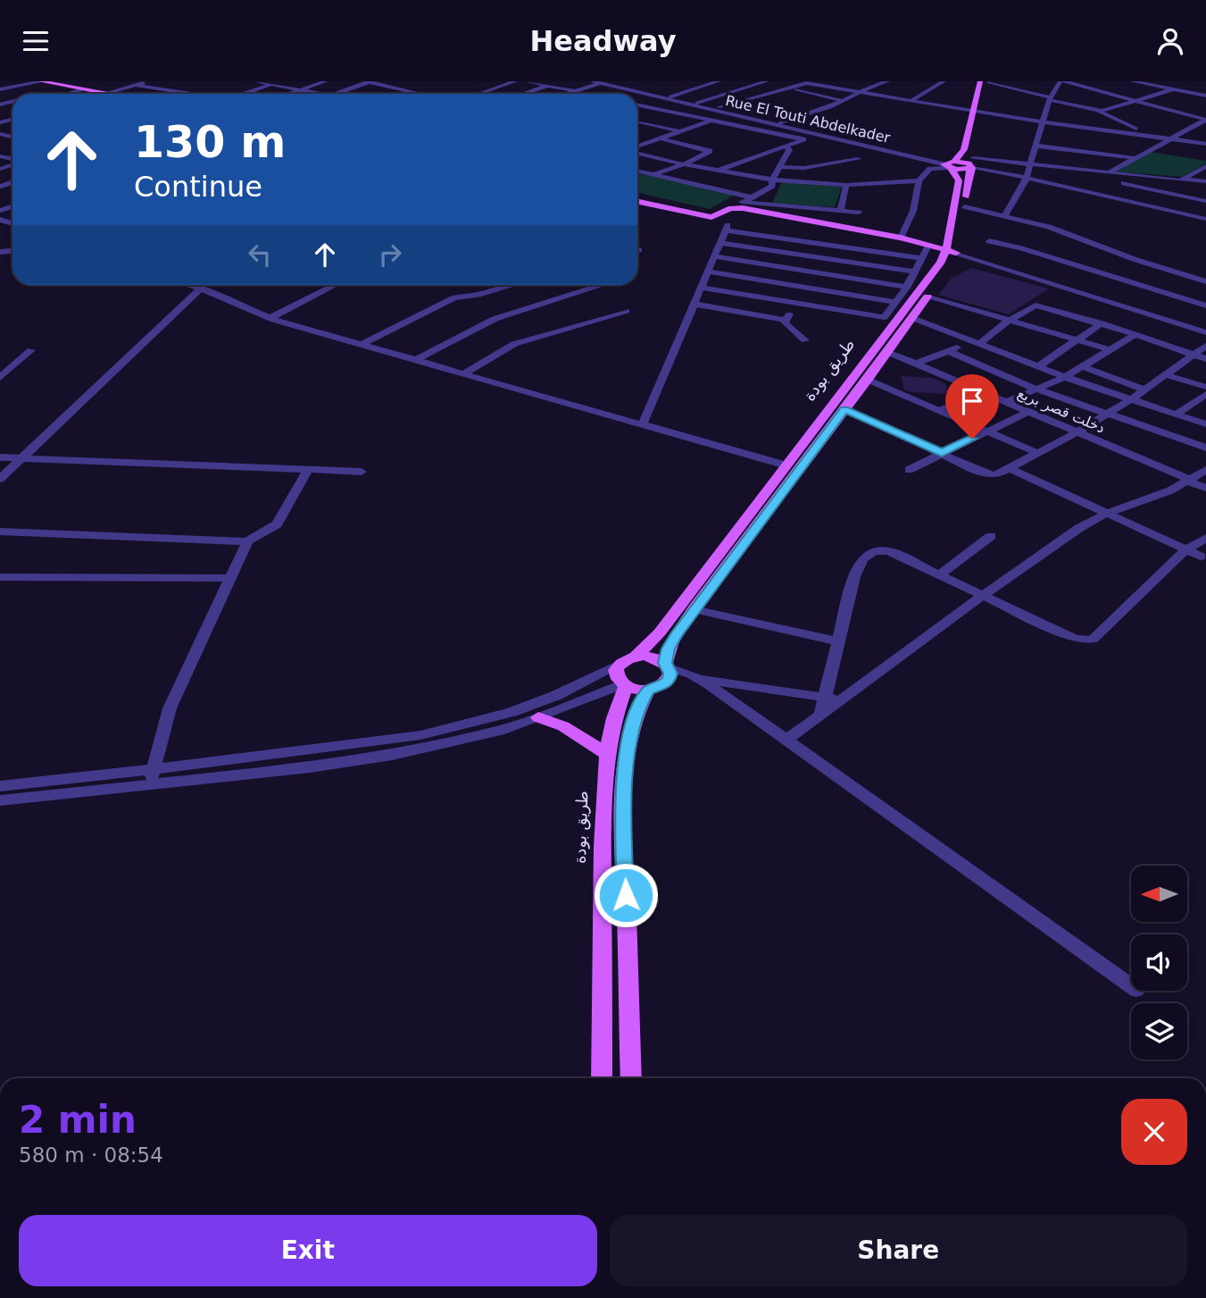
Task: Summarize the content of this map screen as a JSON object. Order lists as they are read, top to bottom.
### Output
{
  "streets": {
    "main road": ["طريق بودة"],
    "street": ["Rue El Touti Abdelkader", "دخلت قصر بربع"]
  },
  "crossings": [
    ["طريق بودة", "دخلت قصر بربع"]
  ],
  "north": "left",
  "page": {
    "header": "Headway",
    "turn": ["130 m", "Continue"],
    "heading": ["2 min", "580 m · 08:54"],
    "buttons": ["Exit", "Share"]
  }
}
